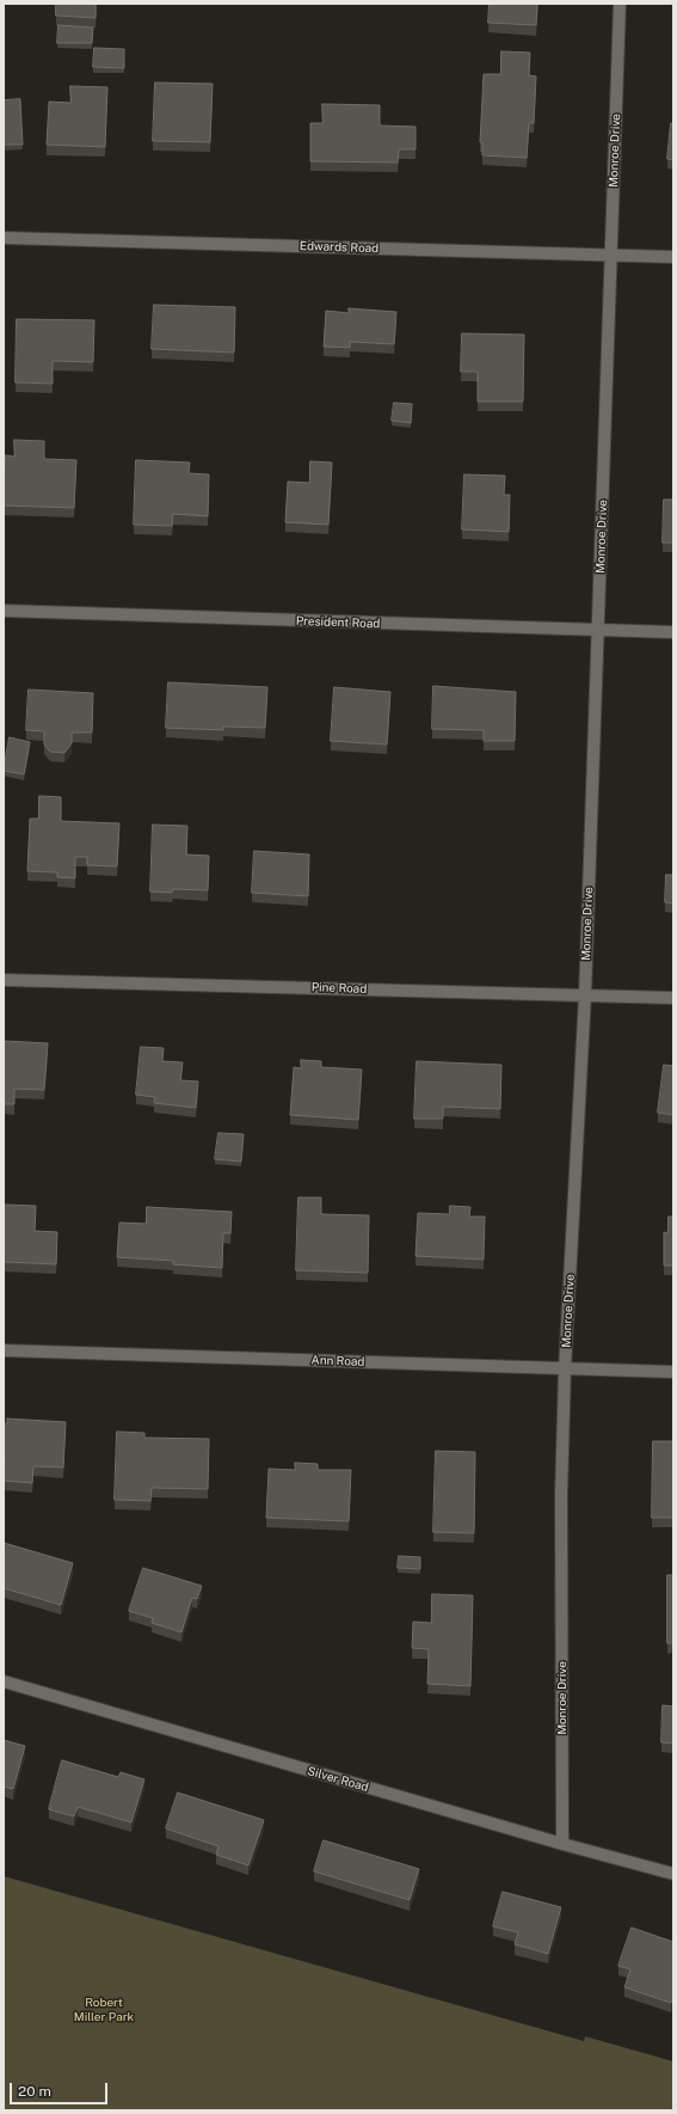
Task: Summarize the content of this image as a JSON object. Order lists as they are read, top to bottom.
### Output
{
  "streets": {
    "street": [
      "Monroe Drive",
      "Edwards Road",
      "President Road",
      "Pine Road",
      "Ann Road",
      "Silver Road"
    ]
  },
  "crossings": [
    ["Monroe Drive", "Edwards Road"],
    ["Monroe Drive", "President Road"],
    ["Monroe Drive", "Pine Road"],
    ["Monroe Drive", "Ann Road"],
    ["Monroe Drive", "Silver Road"]
  ],
  "parks": ["Robert Miller Park"],
  "scale_bar": "20 m"
}
